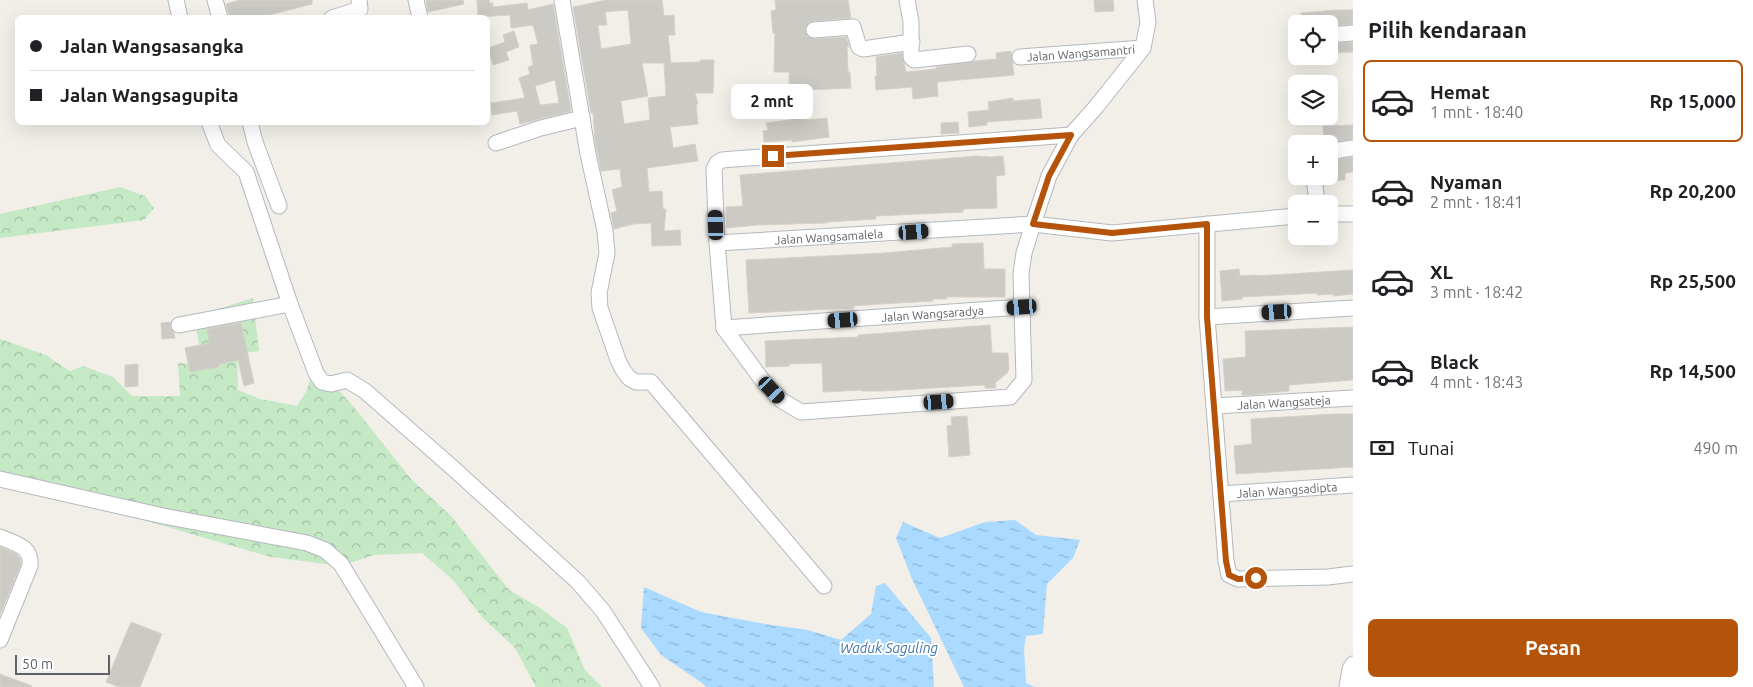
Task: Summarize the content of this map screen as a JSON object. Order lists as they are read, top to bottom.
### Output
{
  "streets": {
    "street": [
      "Jalan Wangsamantri",
      "Jalan Wangsamalela",
      "Jalan Wangsaradya",
      "Jalan Wangsateja",
      "Jalan Wangsadipta"
    ]
  },
  "water": ["Waduk Saguling"],
  "scale_bar": "50 m",
  "page": {
    "heading": "Pilih kendaraan",
    "map_buttons": ["+", "−"],
    "banner": ["Jalan Wangsasangka", "Jalan Wangsagupita"],
    "list": [
      {
        "name": "Hemat",
        "note": "1 mnt · 18:40",
        "value": "Rp 15,000"
      },
      {
        "name": "Nyaman",
        "note": "2 mnt · 18:41",
        "value": "Rp 20,200"
      },
      {
        "name": "XL",
        "note": "3 mnt · 18:42",
        "value": "Rp 25,500"
      },
      {
        "name": "Black",
        "note": "4 mnt · 18:43",
        "value": "Rp 14,500"
      }
    ],
    "bubble": "2 mnt",
    "pay": ["Tunai", "490 m"],
    "buttons": "Pesan",
    "scale": "50 m"
  }
}
